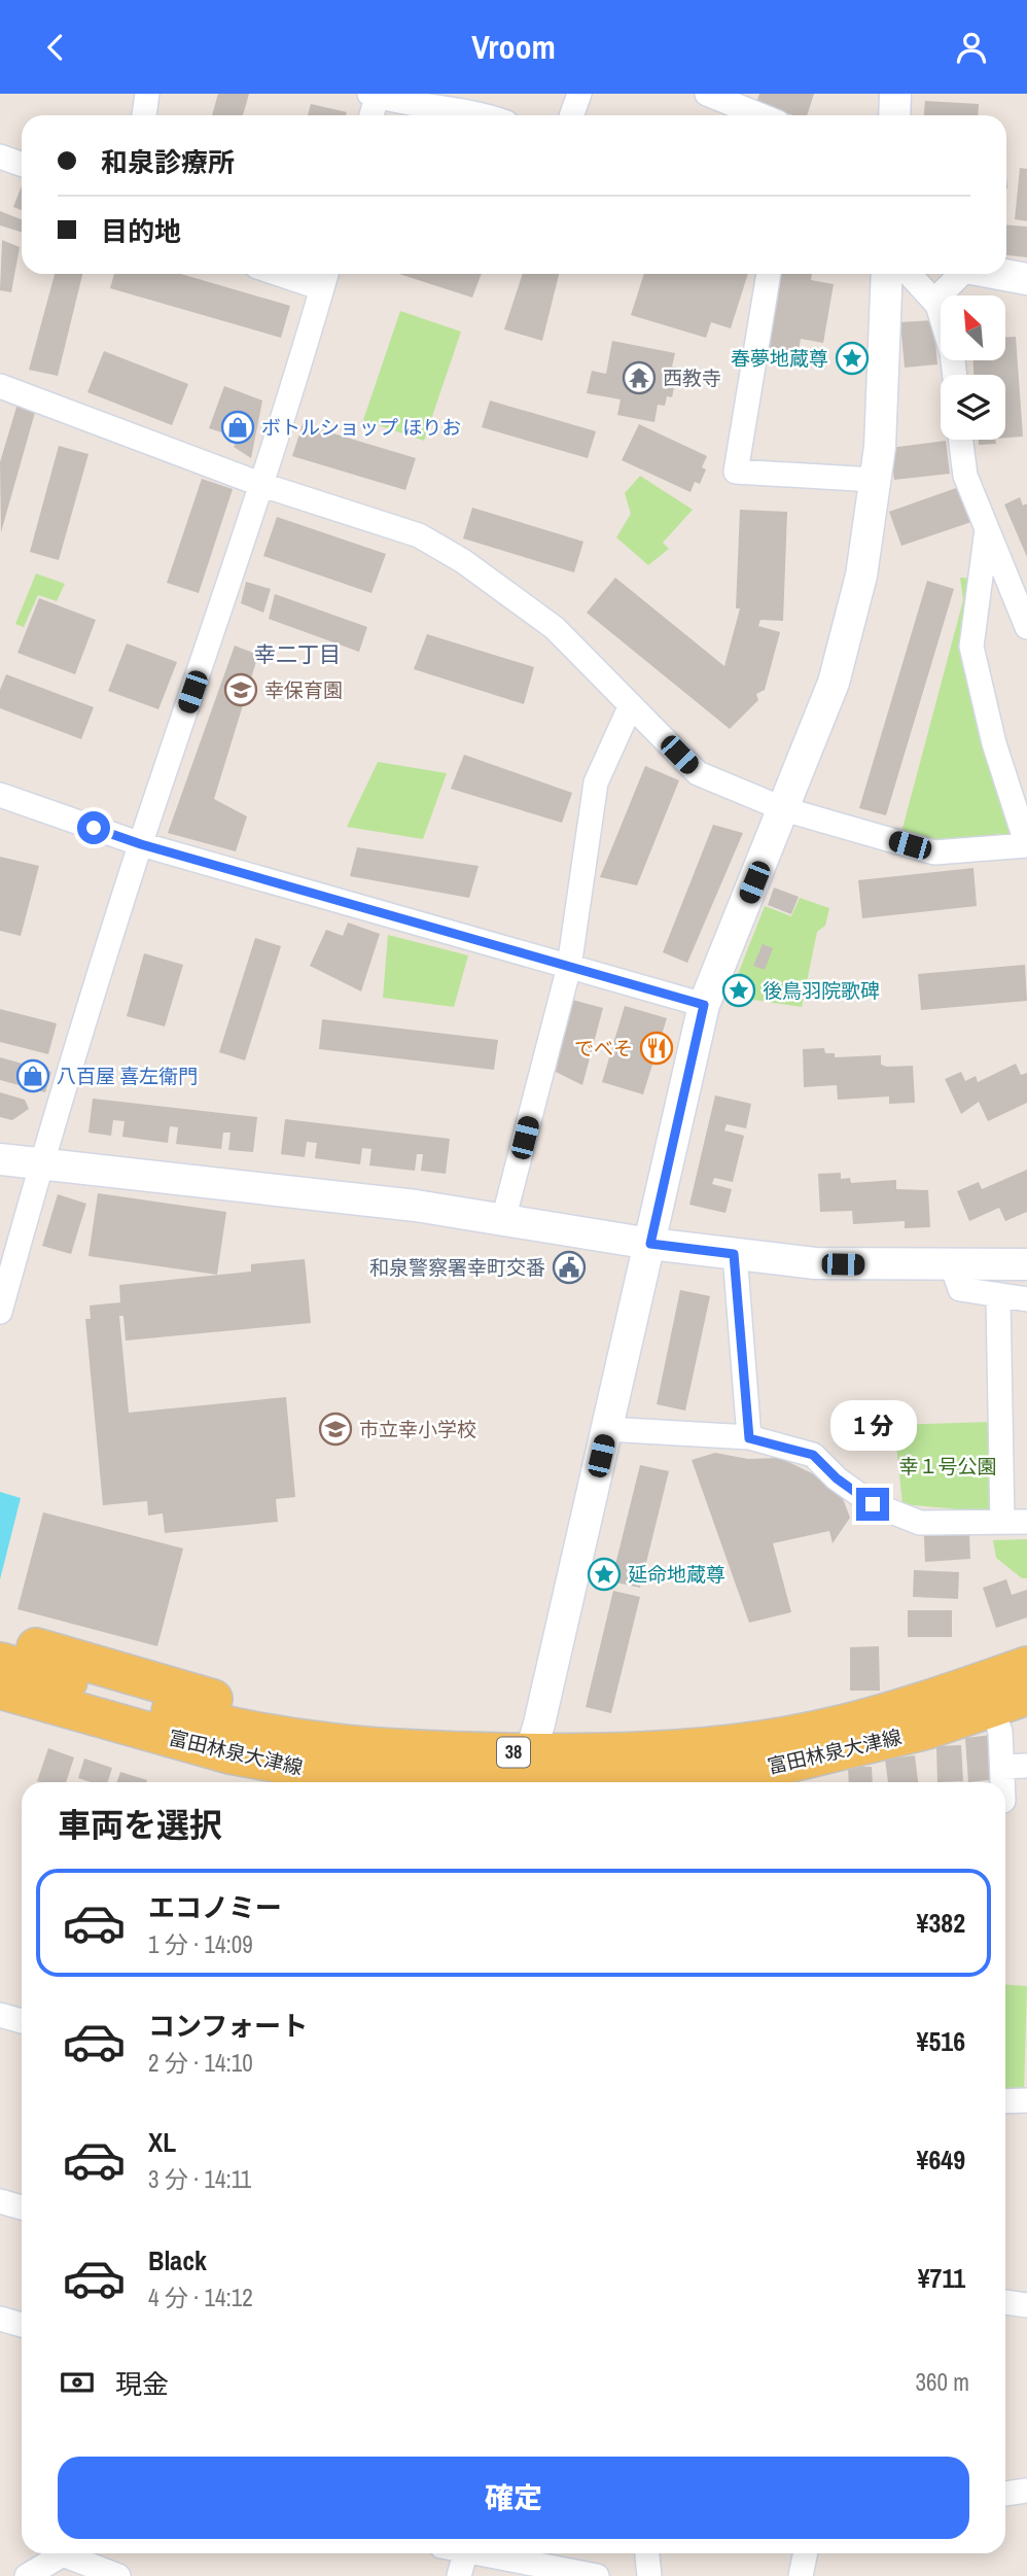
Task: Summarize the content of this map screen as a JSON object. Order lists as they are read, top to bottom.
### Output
{
  "streets": {
    "main road": ["富田林泉大津線", "38"]
  },
  "districts": ["幸二丁目"],
  "parks": ["幸１号公園"],
  "places": {
    "place": ["春夢地蔵尊", "後鳥羽院歌碑", "延命地蔵尊"],
    "temple": ["西教寺"],
    "shop": ["ボトルショップ ほりお", "八百屋 喜左衛門"],
    "school or university": ["幸保育園", "市立幸小学校"],
    "restaurant": ["でべそ"],
    "public building": ["和泉警察署幸町交番"]
  },
  "north": "top left",
  "page": {
    "header": "Vroom",
    "banner": ["和泉診療所", "目的地"],
    "bubble": "1 分",
    "heading": "車両を選択",
    "list": [
      {
        "name": "エコノミー",
        "note": "1 分 · 14:09",
        "value": "¥382"
      },
      {
        "name": "コンフォート",
        "note": "2 分 · 14:10",
        "value": "¥516"
      },
      {
        "name": "XL",
        "note": "3 分 · 14:11",
        "value": "¥649"
      },
      {
        "name": "Black",
        "note": "4 分 · 14:12",
        "value": "¥711"
      }
    ],
    "pay": ["現金", "360 m"],
    "buttons": "確定"
  }
}
